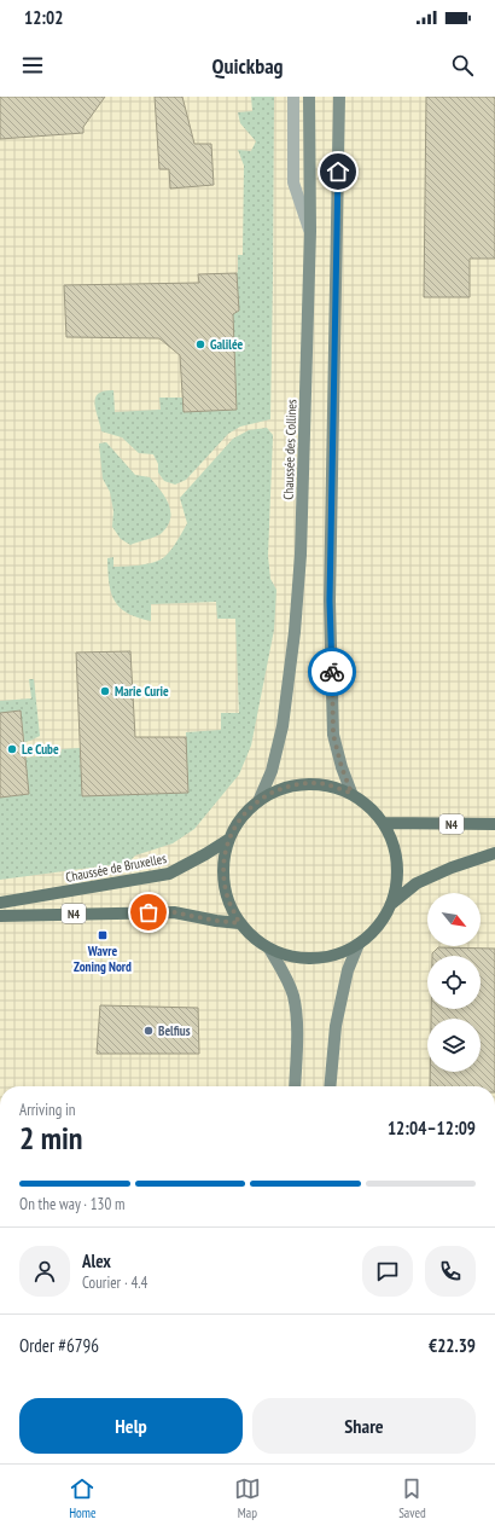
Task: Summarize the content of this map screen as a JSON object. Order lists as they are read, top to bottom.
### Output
{
  "streets": {
    "main road": ["Chaussée des Collines", "N4", "Chaussée de Bruxelles"]
  },
  "crossings": [
    ["Chaussée des Collines", "Chaussée de Bruxelles"],
    ["N4", "Chaussée de Bruxelles"]
  ],
  "places": {
    "other": [
      "Galilée",
      "Marie Curie",
      "Le Cube",
      "Belfius"
    ],
    "transit": ["Wavre Zoning Nord"]
  },
  "north": "bottom right",
  "page": {
    "status": "12:02",
    "header": "Quickbag",
    "heading": ["2 min", "Arriving in", "12:04–12:09"],
    "panel": [
      "Alex",
      "Courier · 4.4",
      "Order #6796",
      "€22.39"
    ],
    "bar": "On the way · 130 m",
    "buttons": ["Help", "Share"],
    "tabs": ["Home", "Map", "Saved"]
  }
}
